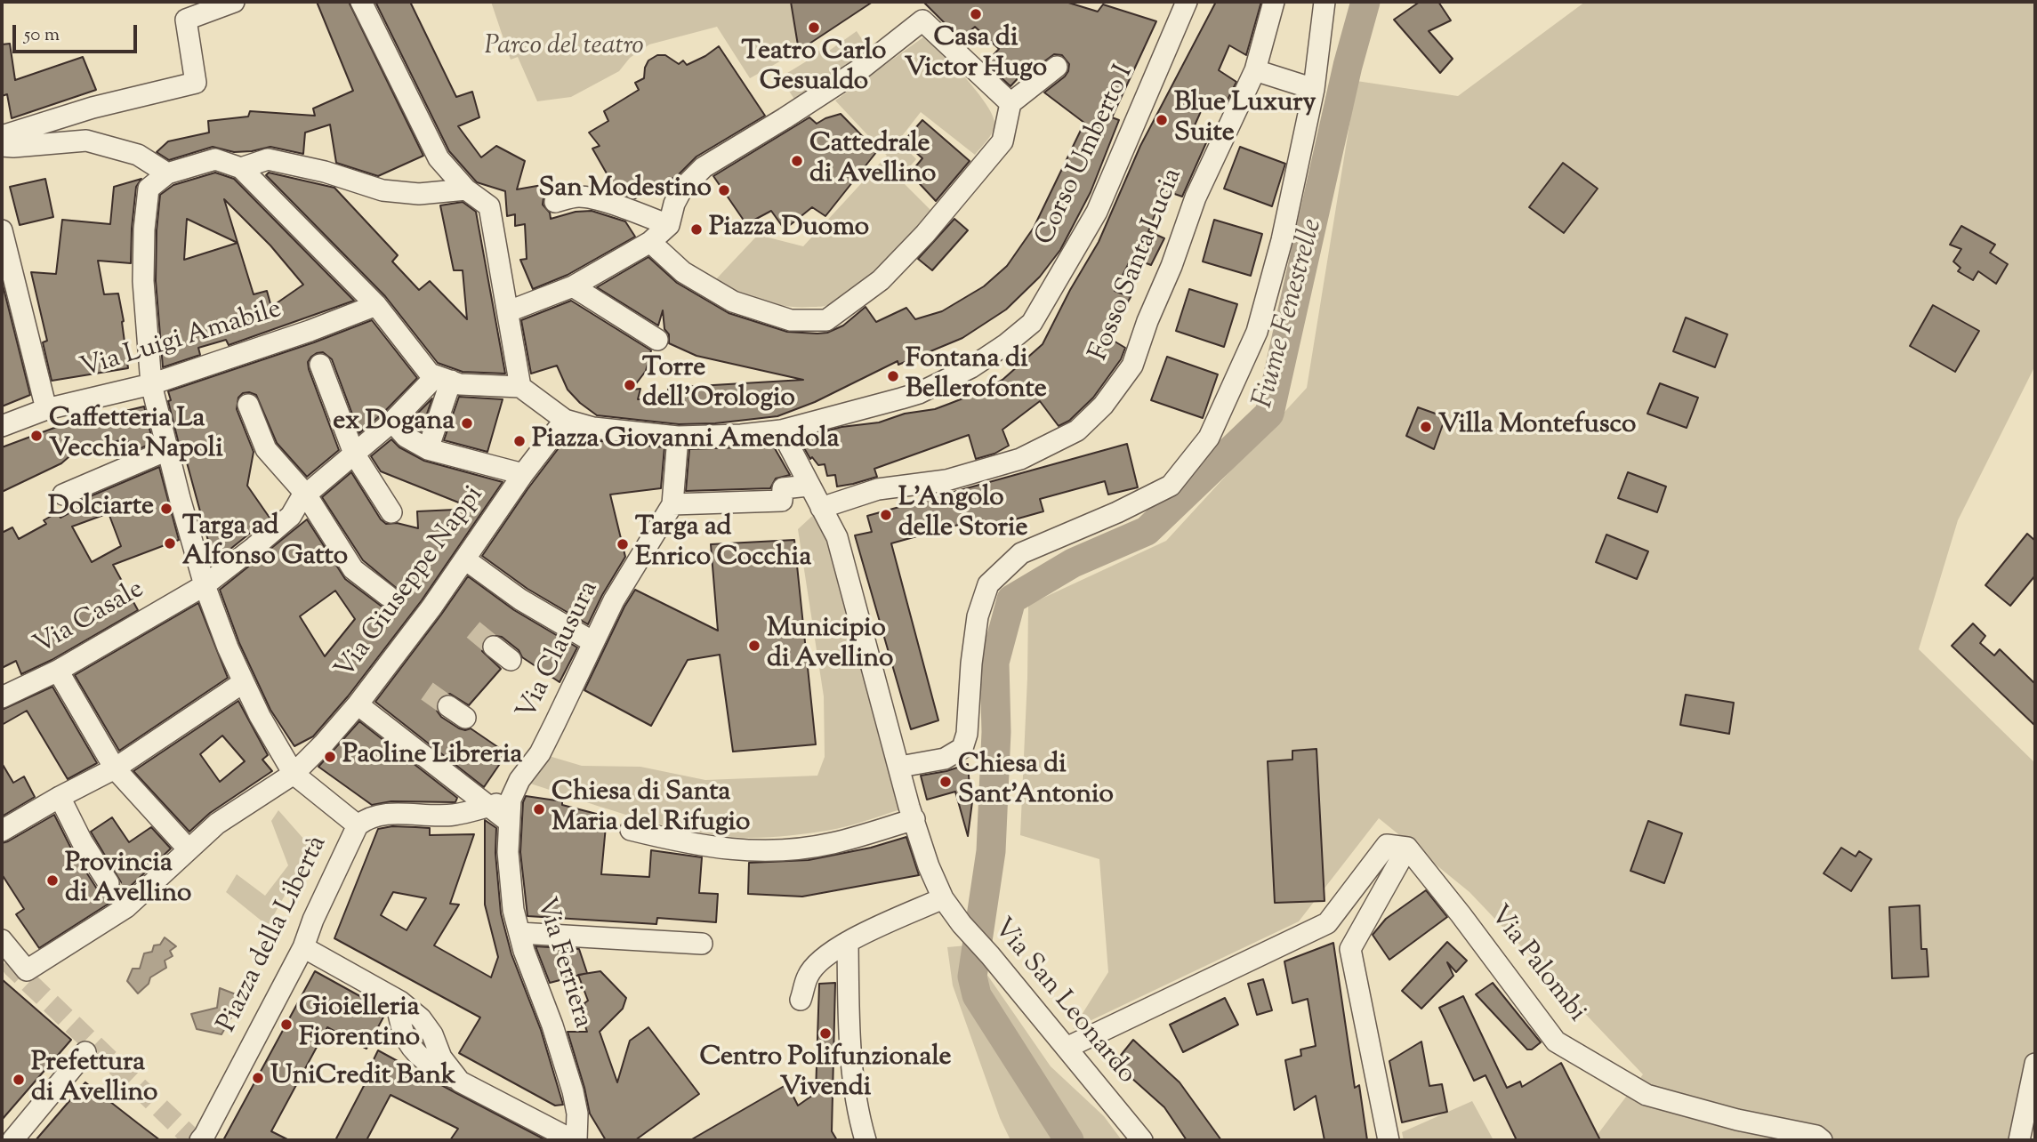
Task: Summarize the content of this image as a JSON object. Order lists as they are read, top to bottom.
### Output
{
  "streets": {
    "street": [
      "Corso Umberto I",
      "Fosso Santa Lucia",
      "Via Luigi Amabile",
      "Via Giuseppe Nappi",
      "Via Casale",
      "Via Clausura",
      "Piazza della Libertà",
      "Via Ferriera",
      "Via Palombi",
      "Via San Leonardo"
    ]
  },
  "crossings": [
    ["Corso Umberto I", "Via Giuseppe Nappi"],
    ["Corso Umberto I", "Via San Leonardo"],
    ["Fosso Santa Lucia", "Via San Leonardo"],
    ["Via Giuseppe Nappi", "Piazza della Libertà"],
    ["Via Clausura", "Via Ferriera"]
  ],
  "water": ["Fiume Fenestrelle"],
  "parks": ["Parco del teatro"],
  "places": [
    "Casa di Victor Hugo",
    "Teatro Carlo Gesualdo",
    "Blue Luxury Suite",
    "Cattedrale di Avellino",
    "San Modestino",
    "Piazza Duomo",
    "Fontana di Bellerofonte",
    "Torre dell'Orologio",
    "ex Dogana",
    "Villa Montefusco",
    "Caffetteria La Vecchia Napoli",
    "Piazza Giovanni Amendola",
    "Dolciarte",
    "L'Angolo delle Storie",
    "Targa ad Alfonso Gatto",
    "Targa ad Enrico Cocchia",
    "Municipio di Avellino",
    "Paoline Libreria",
    "Chiesa di Sant'Antonio",
    "Chiesa di Santa Maria del Rifugio",
    "Provincia di Avellino",
    "Gioielleria Fiorentino",
    "Centro Polifunzionale Vivendi",
    "UniCredit Bank",
    "Prefettura di Avellino"
  ],
  "scale_bar": "50 m"
}
